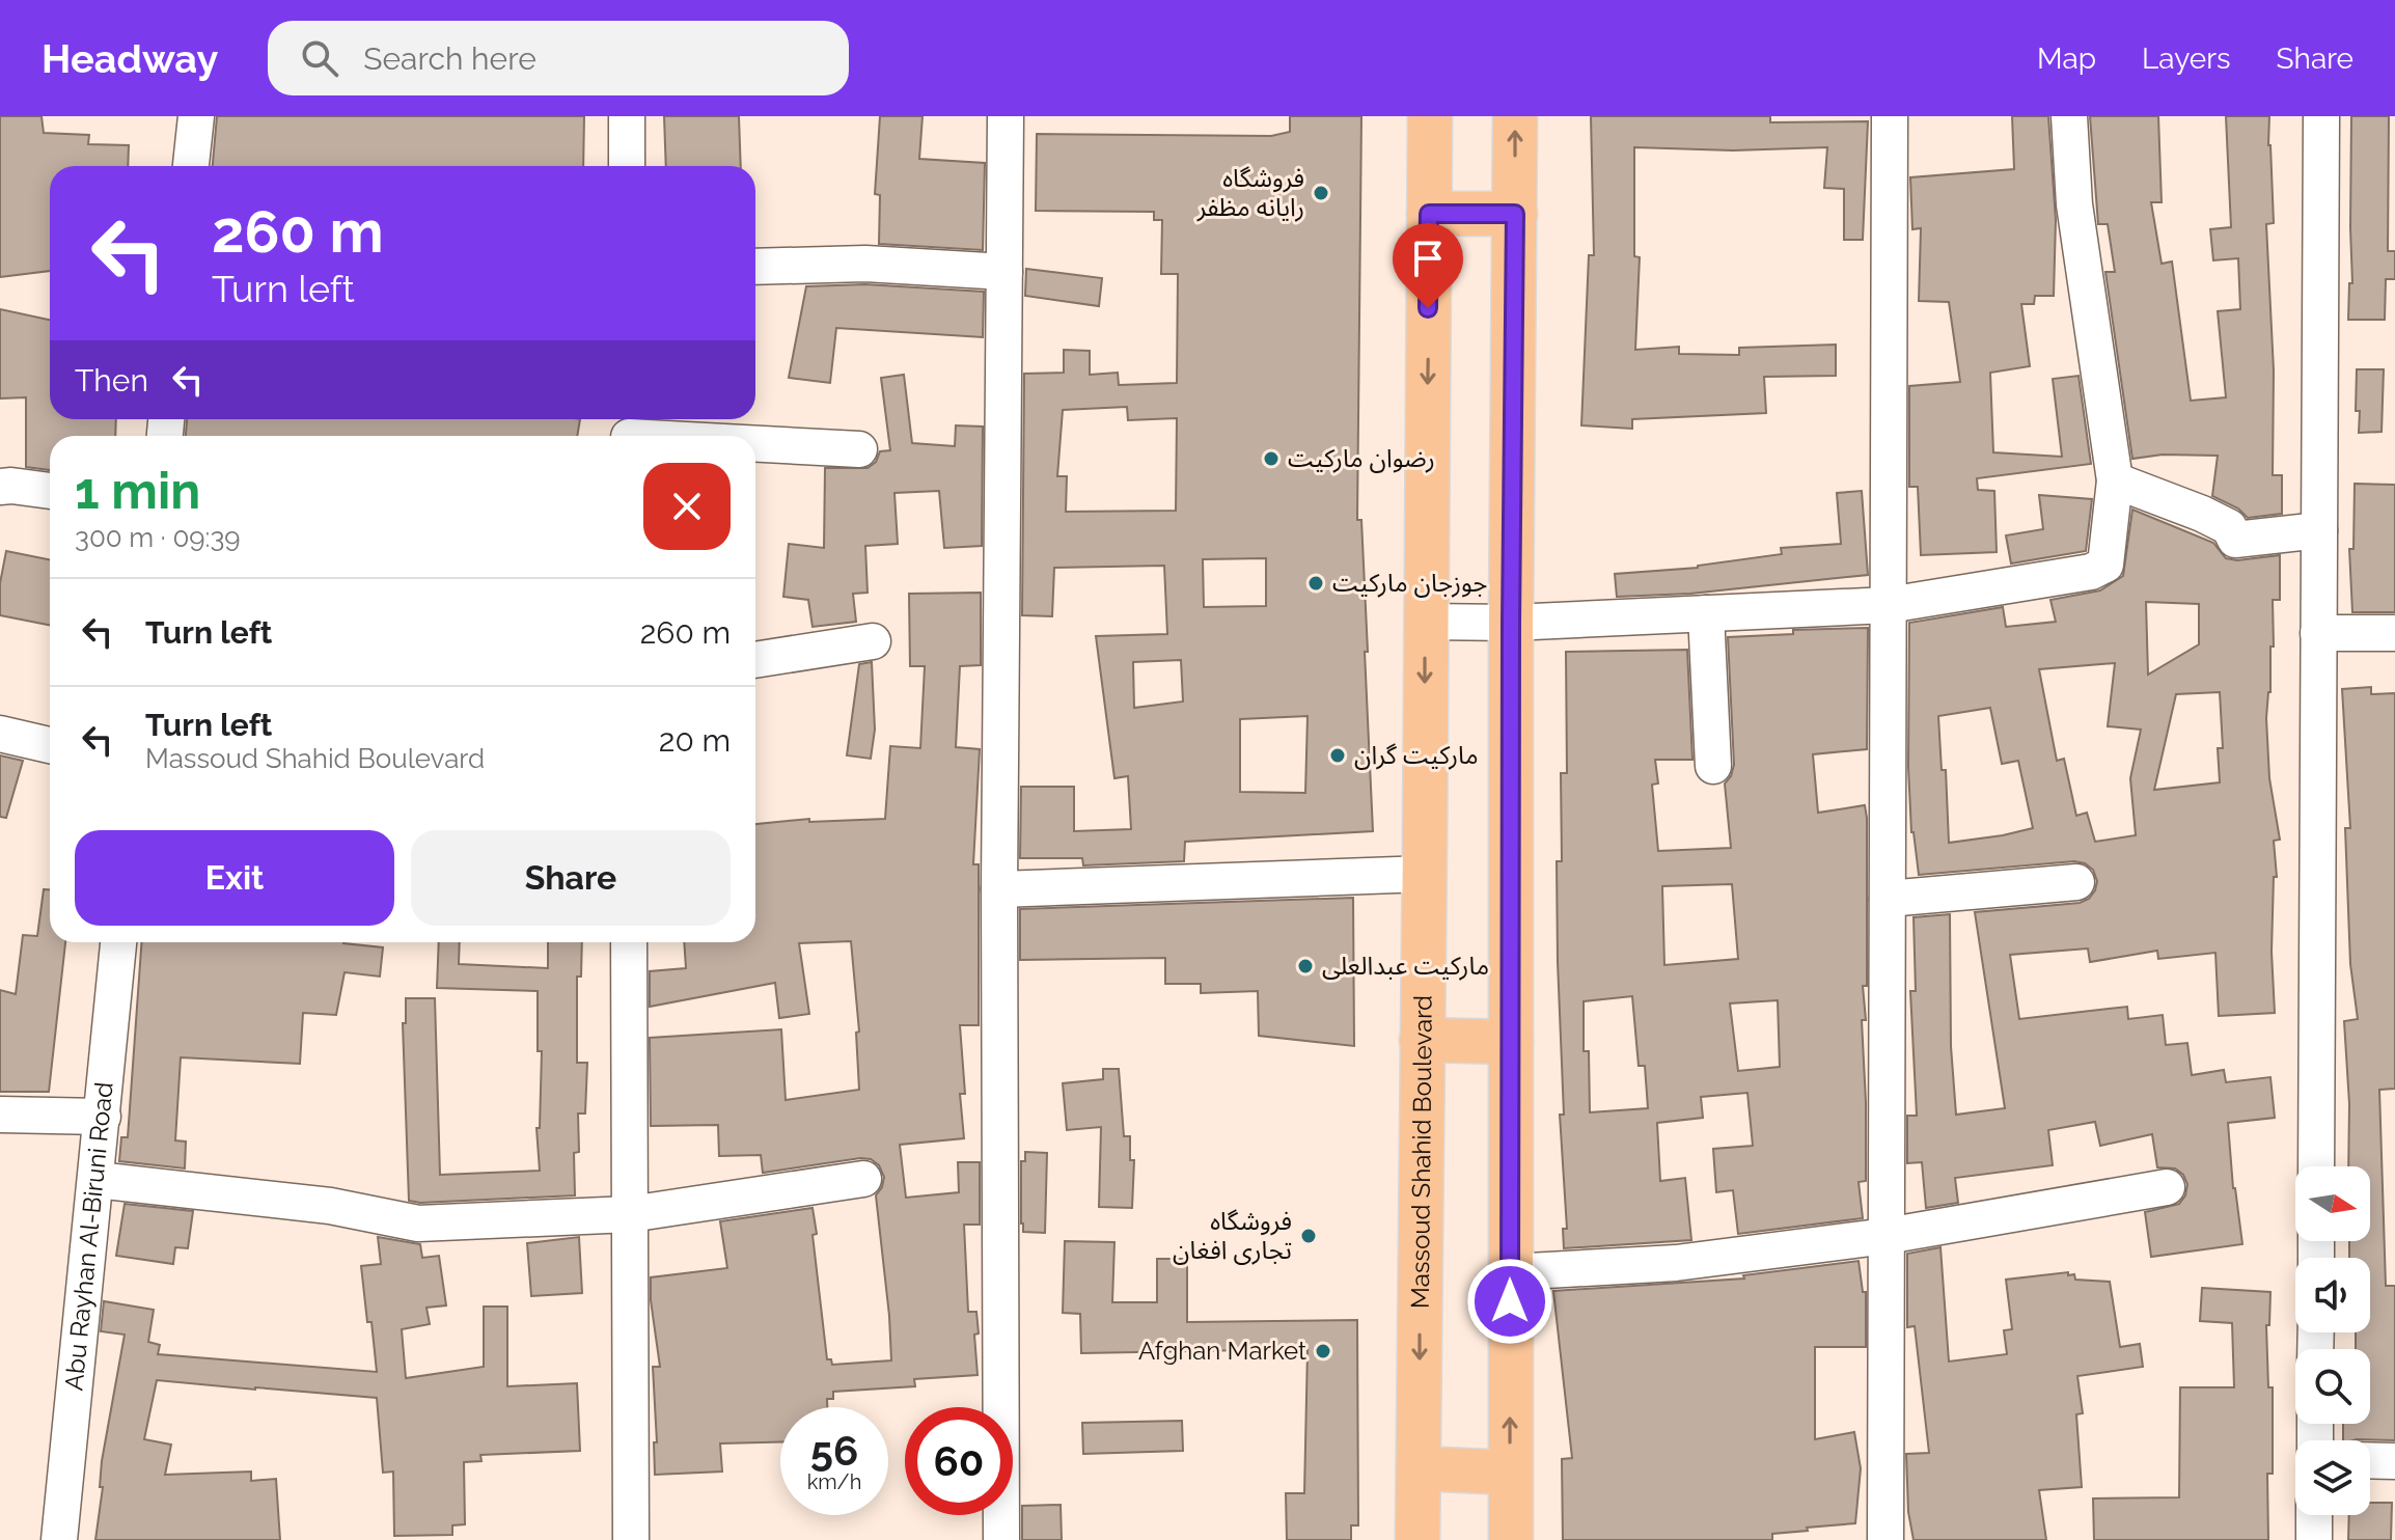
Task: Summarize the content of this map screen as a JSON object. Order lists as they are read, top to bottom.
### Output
{
  "streets": {
    "main road": ["Massoud Shahid Boulevard"],
    "street": ["Abu Rayhan Al-Biruni Road"]
  },
  "places": [
    "فروشگاه رایانه مظفر",
    "رضوان مارکیت",
    "جوزجان مارکیت",
    "مارکیت گران",
    "مارکیت عبدالعلی",
    "فروشگاه تجاری افغان",
    "Afghan Market"
  ],
  "north": "right",
  "page": {
    "header": "Headway",
    "search": "Search here",
    "nav": ["Map", "Layers", "Share"],
    "turn": ["260 m", "Turn left"],
    "then": "Then",
    "heading": ["1 min", "300 m · 09:39"],
    "list": [
      {
        "name": "Turn left",
        "value": "260 m"
      },
      {
        "name": "Turn left",
        "note": "Massoud Shahid Boulevard",
        "value": "20 m"
      }
    ],
    "buttons": ["Exit", "Share"],
    "speed": "56 km/h",
    "limit": "60"
  }
}
